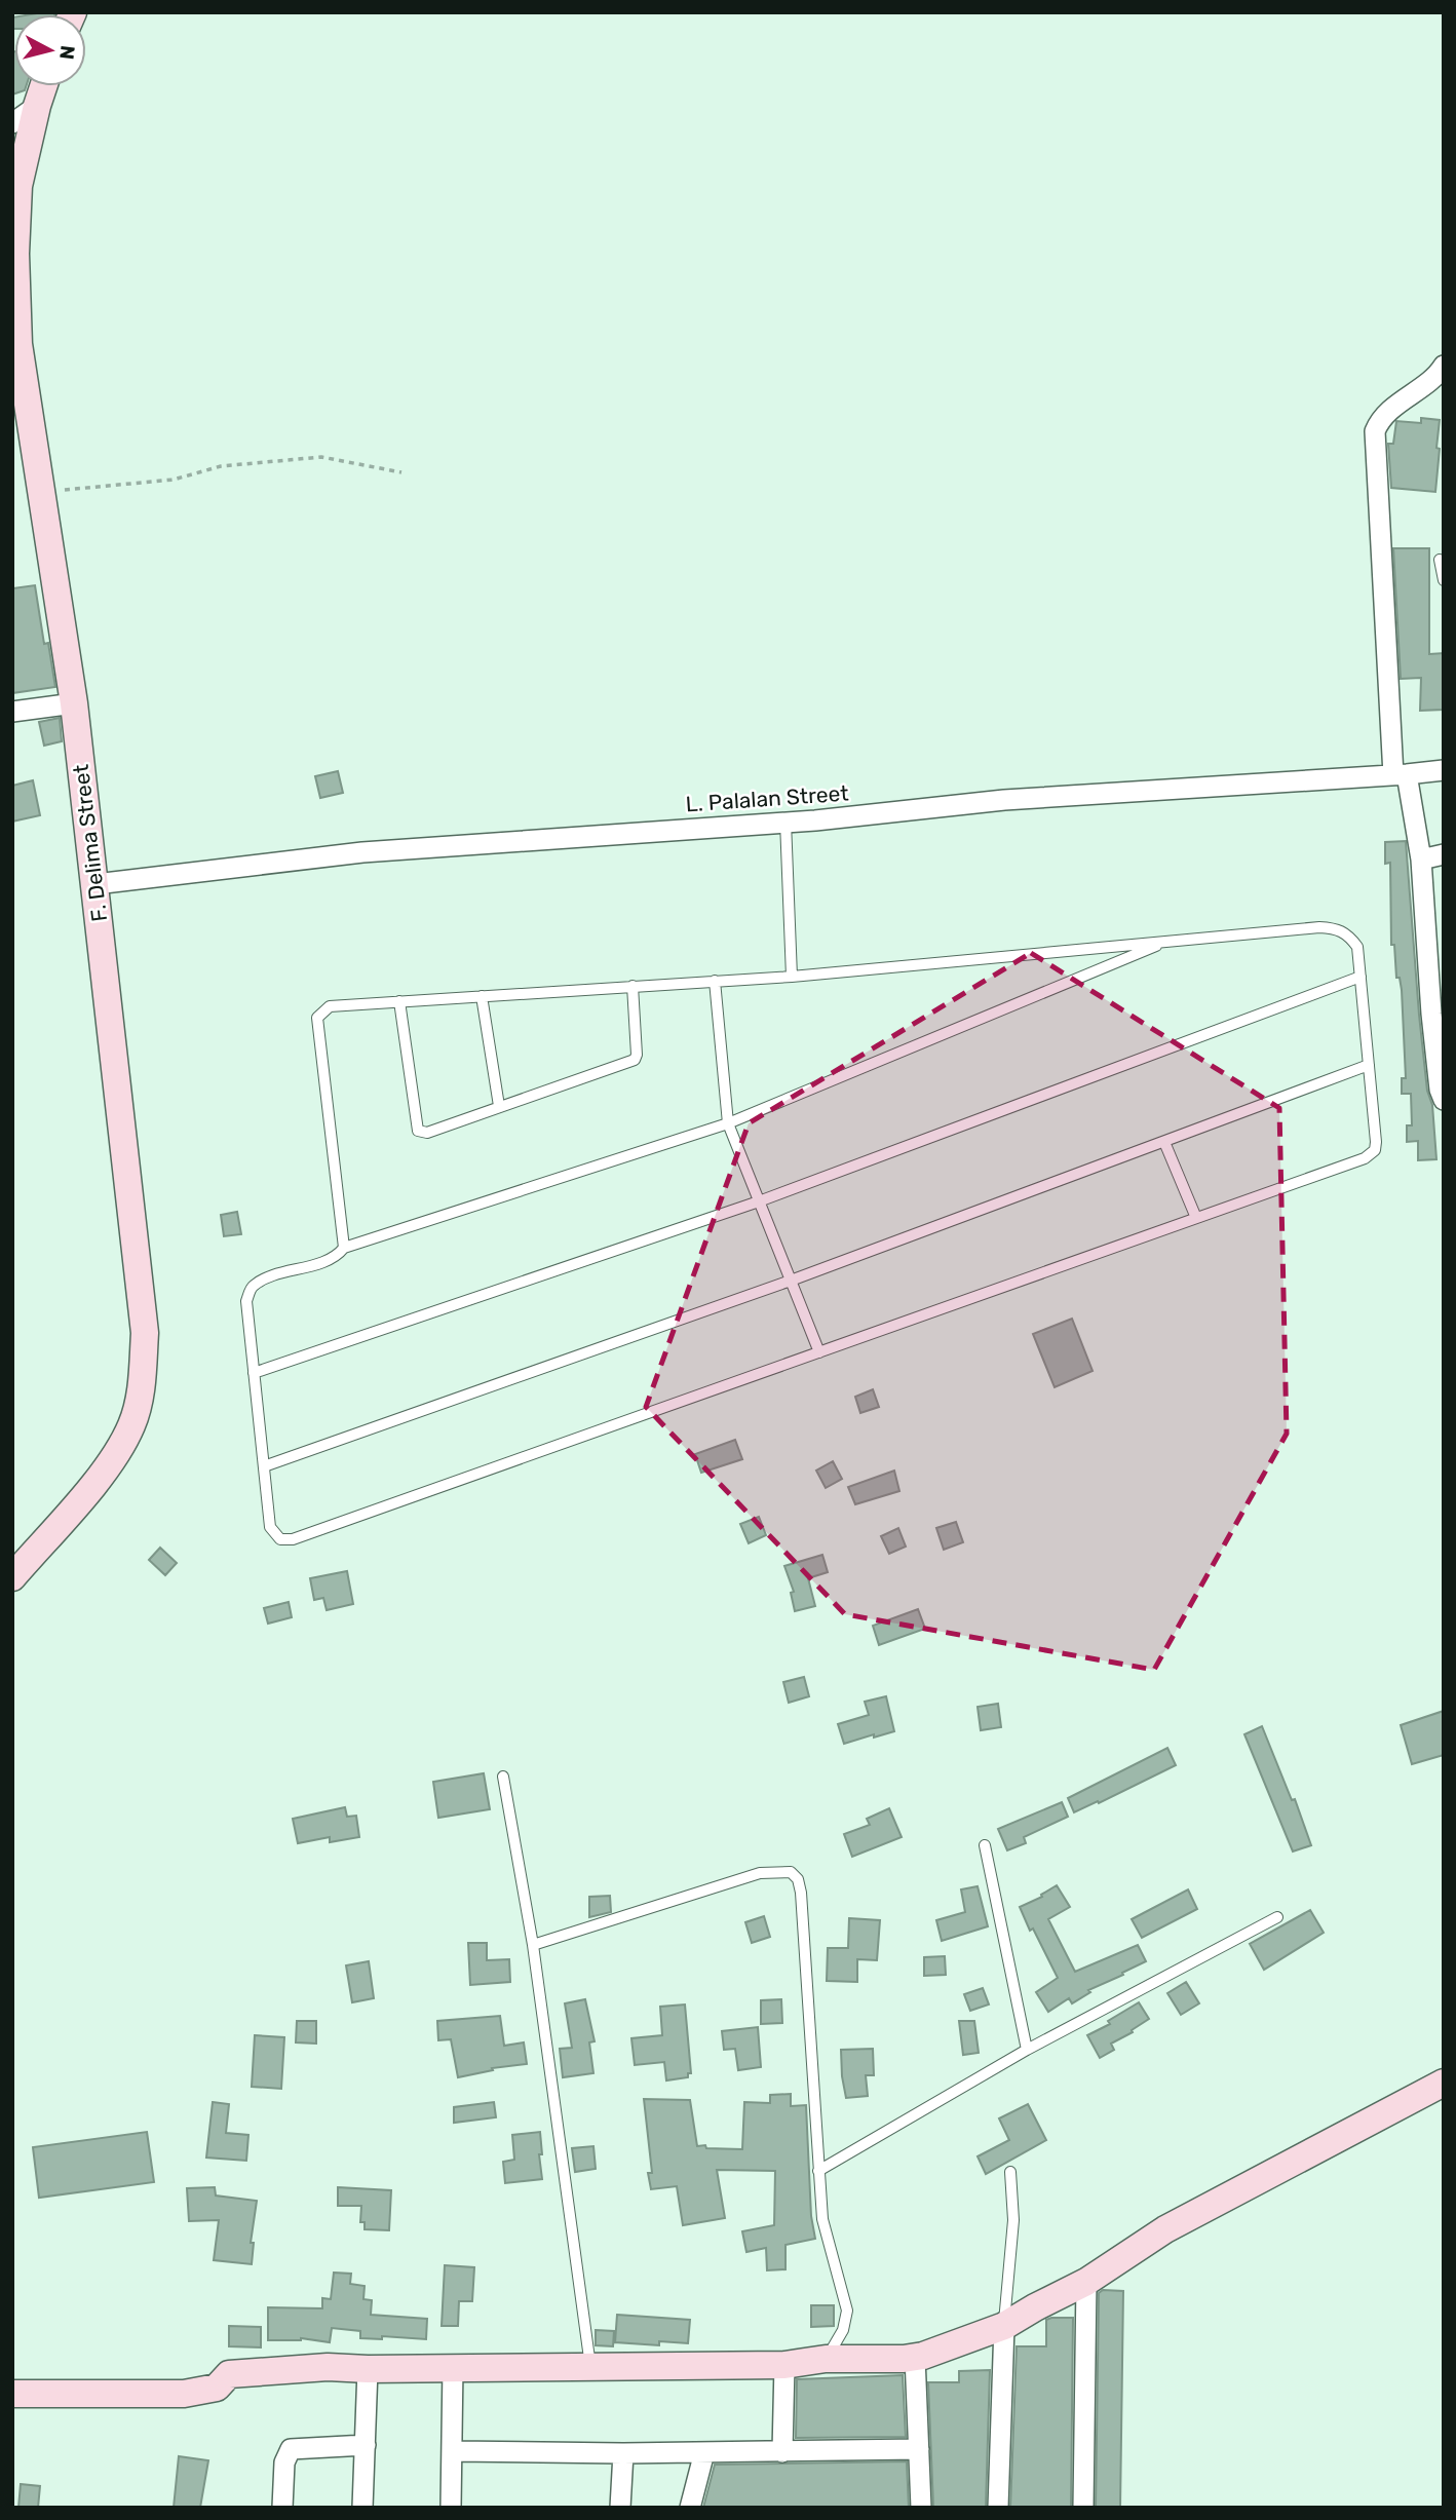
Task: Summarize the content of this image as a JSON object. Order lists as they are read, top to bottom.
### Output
{
  "streets": {
    "street": ["L. Palalan Street", "F. Delima Street"]
  },
  "crossings": [
    ["L. Palalan Street", "F. Delima Street"]
  ],
  "north": "right"
}
